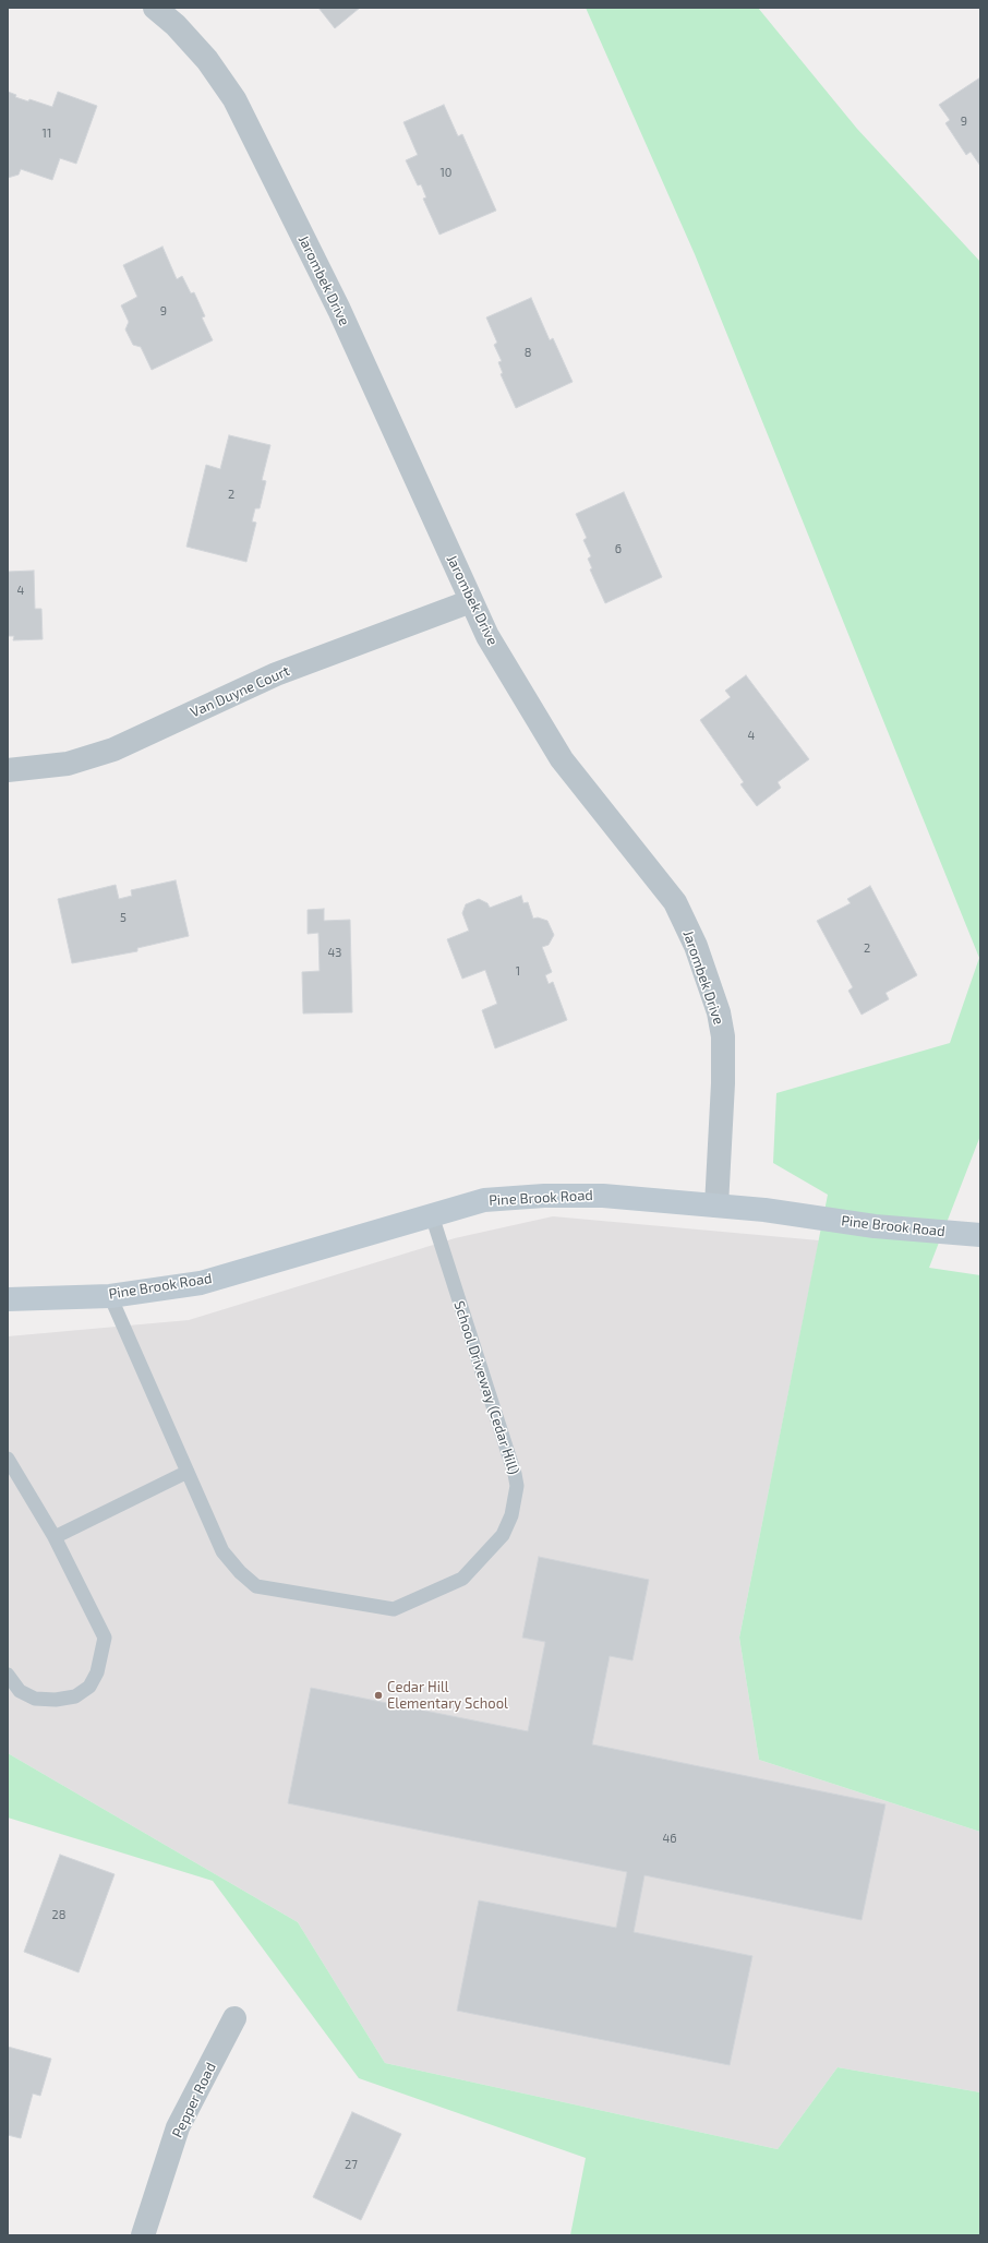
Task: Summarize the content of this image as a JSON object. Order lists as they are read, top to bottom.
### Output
{
  "streets": {
    "street": [
      "Jarombek Drive",
      "Van Duyne Court",
      "Pine Brook Road",
      "Pepper Road"
    ],
    "lane": ["School Driveway (Cedar Hill)"]
  },
  "crossings": [
    ["Jarombek Drive", "Van Duyne Court"],
    ["Jarombek Drive", "Pine Brook Road"],
    ["Pine Brook Road", "School Driveway (Cedar Hill)"]
  ],
  "places": ["Cedar Hill Elementary School"],
  "house_numbers": [
    "9",
    "11",
    "10",
    "9",
    "8",
    "2",
    "6",
    "4",
    "4",
    "5",
    "2",
    "43",
    "1",
    "46",
    "28",
    "27"
  ]
}
